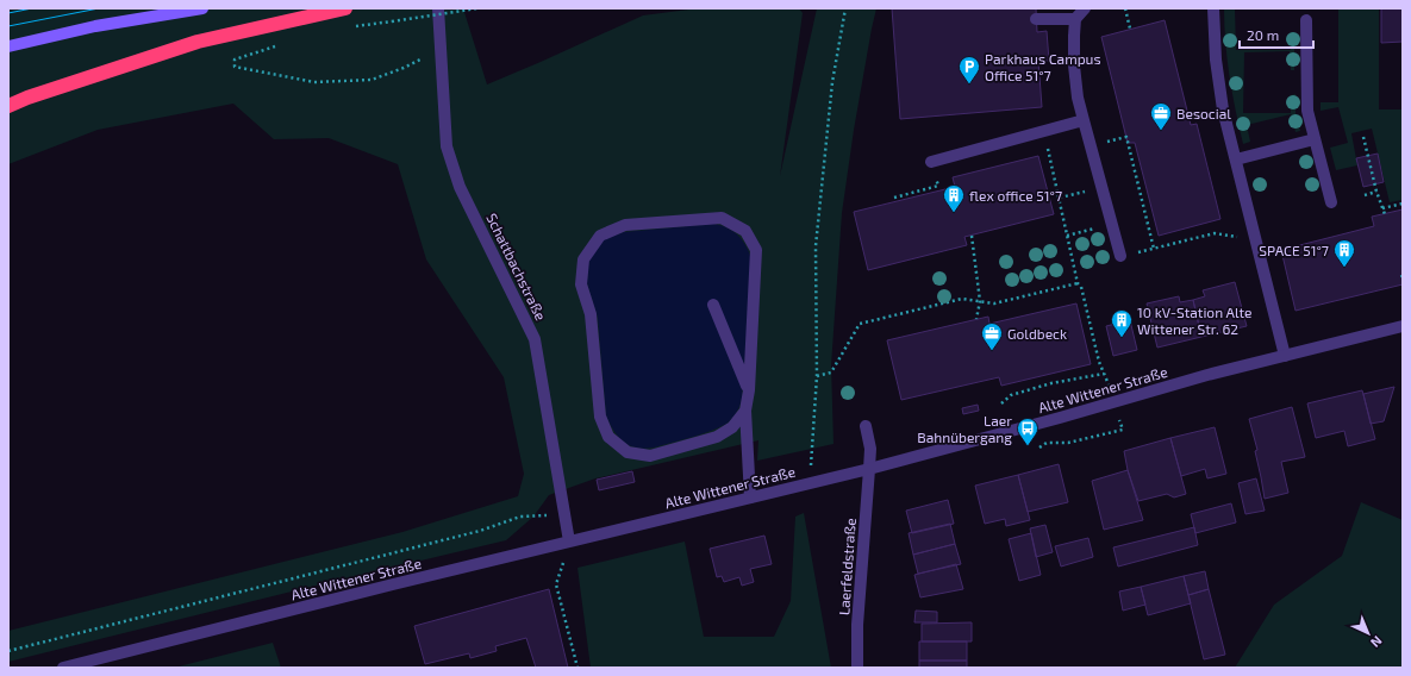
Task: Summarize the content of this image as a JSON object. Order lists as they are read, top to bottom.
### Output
{
  "streets": {
    "street": ["Schattbachstraße", "Alte Wittener Straße", "Laerfeldstraße"]
  },
  "crossings": [
    ["Schattbachstraße", "Alte Wittener Straße"],
    ["Alte Wittener Straße", "Laerfeldstraße"]
  ],
  "places": {
    "parking": ["Parkhaus Campus Office 51°7"],
    "office": ["Besocial", "Goldbeck"],
    "building": ["flex office 51°7", "SPACE 51°7", "10 kV-Station Alte Wittener Str. 62"],
    "bus stop": ["Laer Bahnübergang"]
  },
  "scale_bar": "20 m",
  "north": "bottom right"
}
